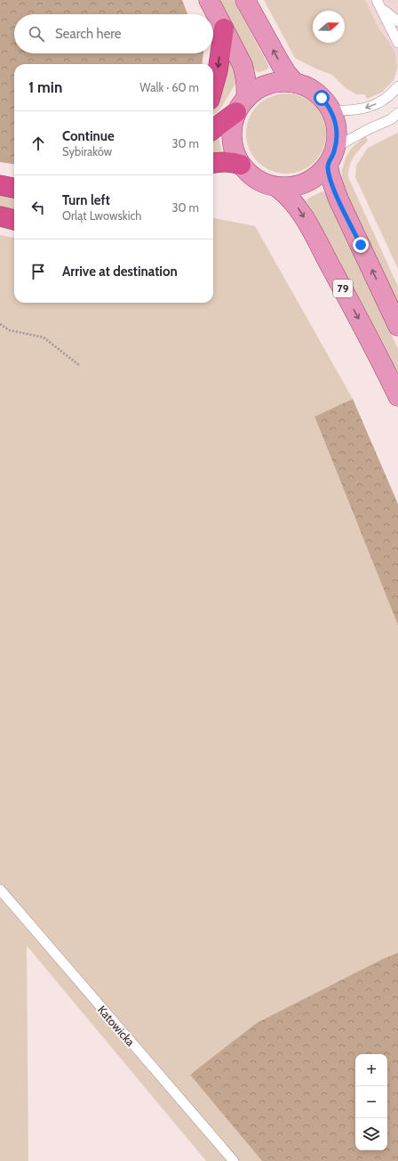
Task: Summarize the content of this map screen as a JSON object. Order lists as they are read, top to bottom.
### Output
{
  "streets": {
    "main road": ["79"],
    "lane": ["Katowicka"]
  },
  "north": "right",
  "page": {
    "search": "Search here",
    "heading": ["1 min", "Walk · 60 m"],
    "list": [
      ["Continue", "Sybiraków", "30 m"],
      ["Turn left", "Orląt Lwowskich", "30 m"],
      "Arrive at destination"
    ],
    "map_buttons": ["+", "−"]
  }
}
